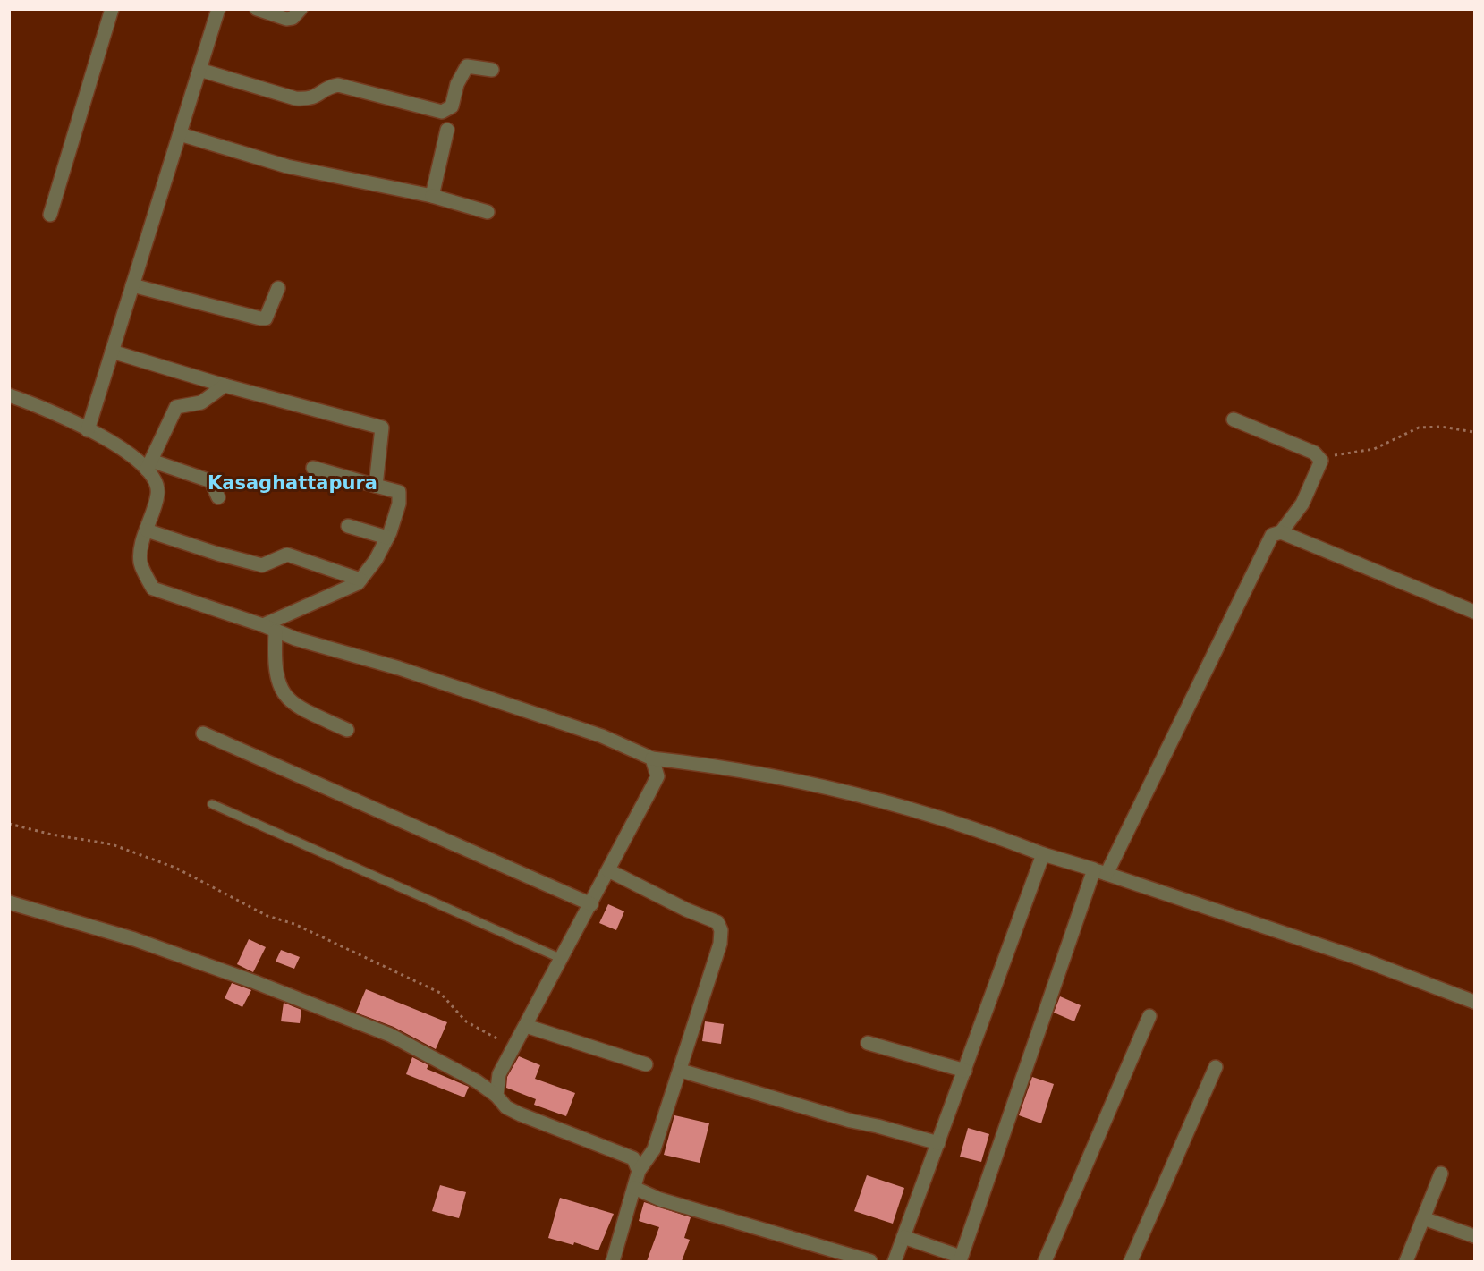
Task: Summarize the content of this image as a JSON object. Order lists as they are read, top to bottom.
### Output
{
  "districts": ["Kasaghattapura"]
}
